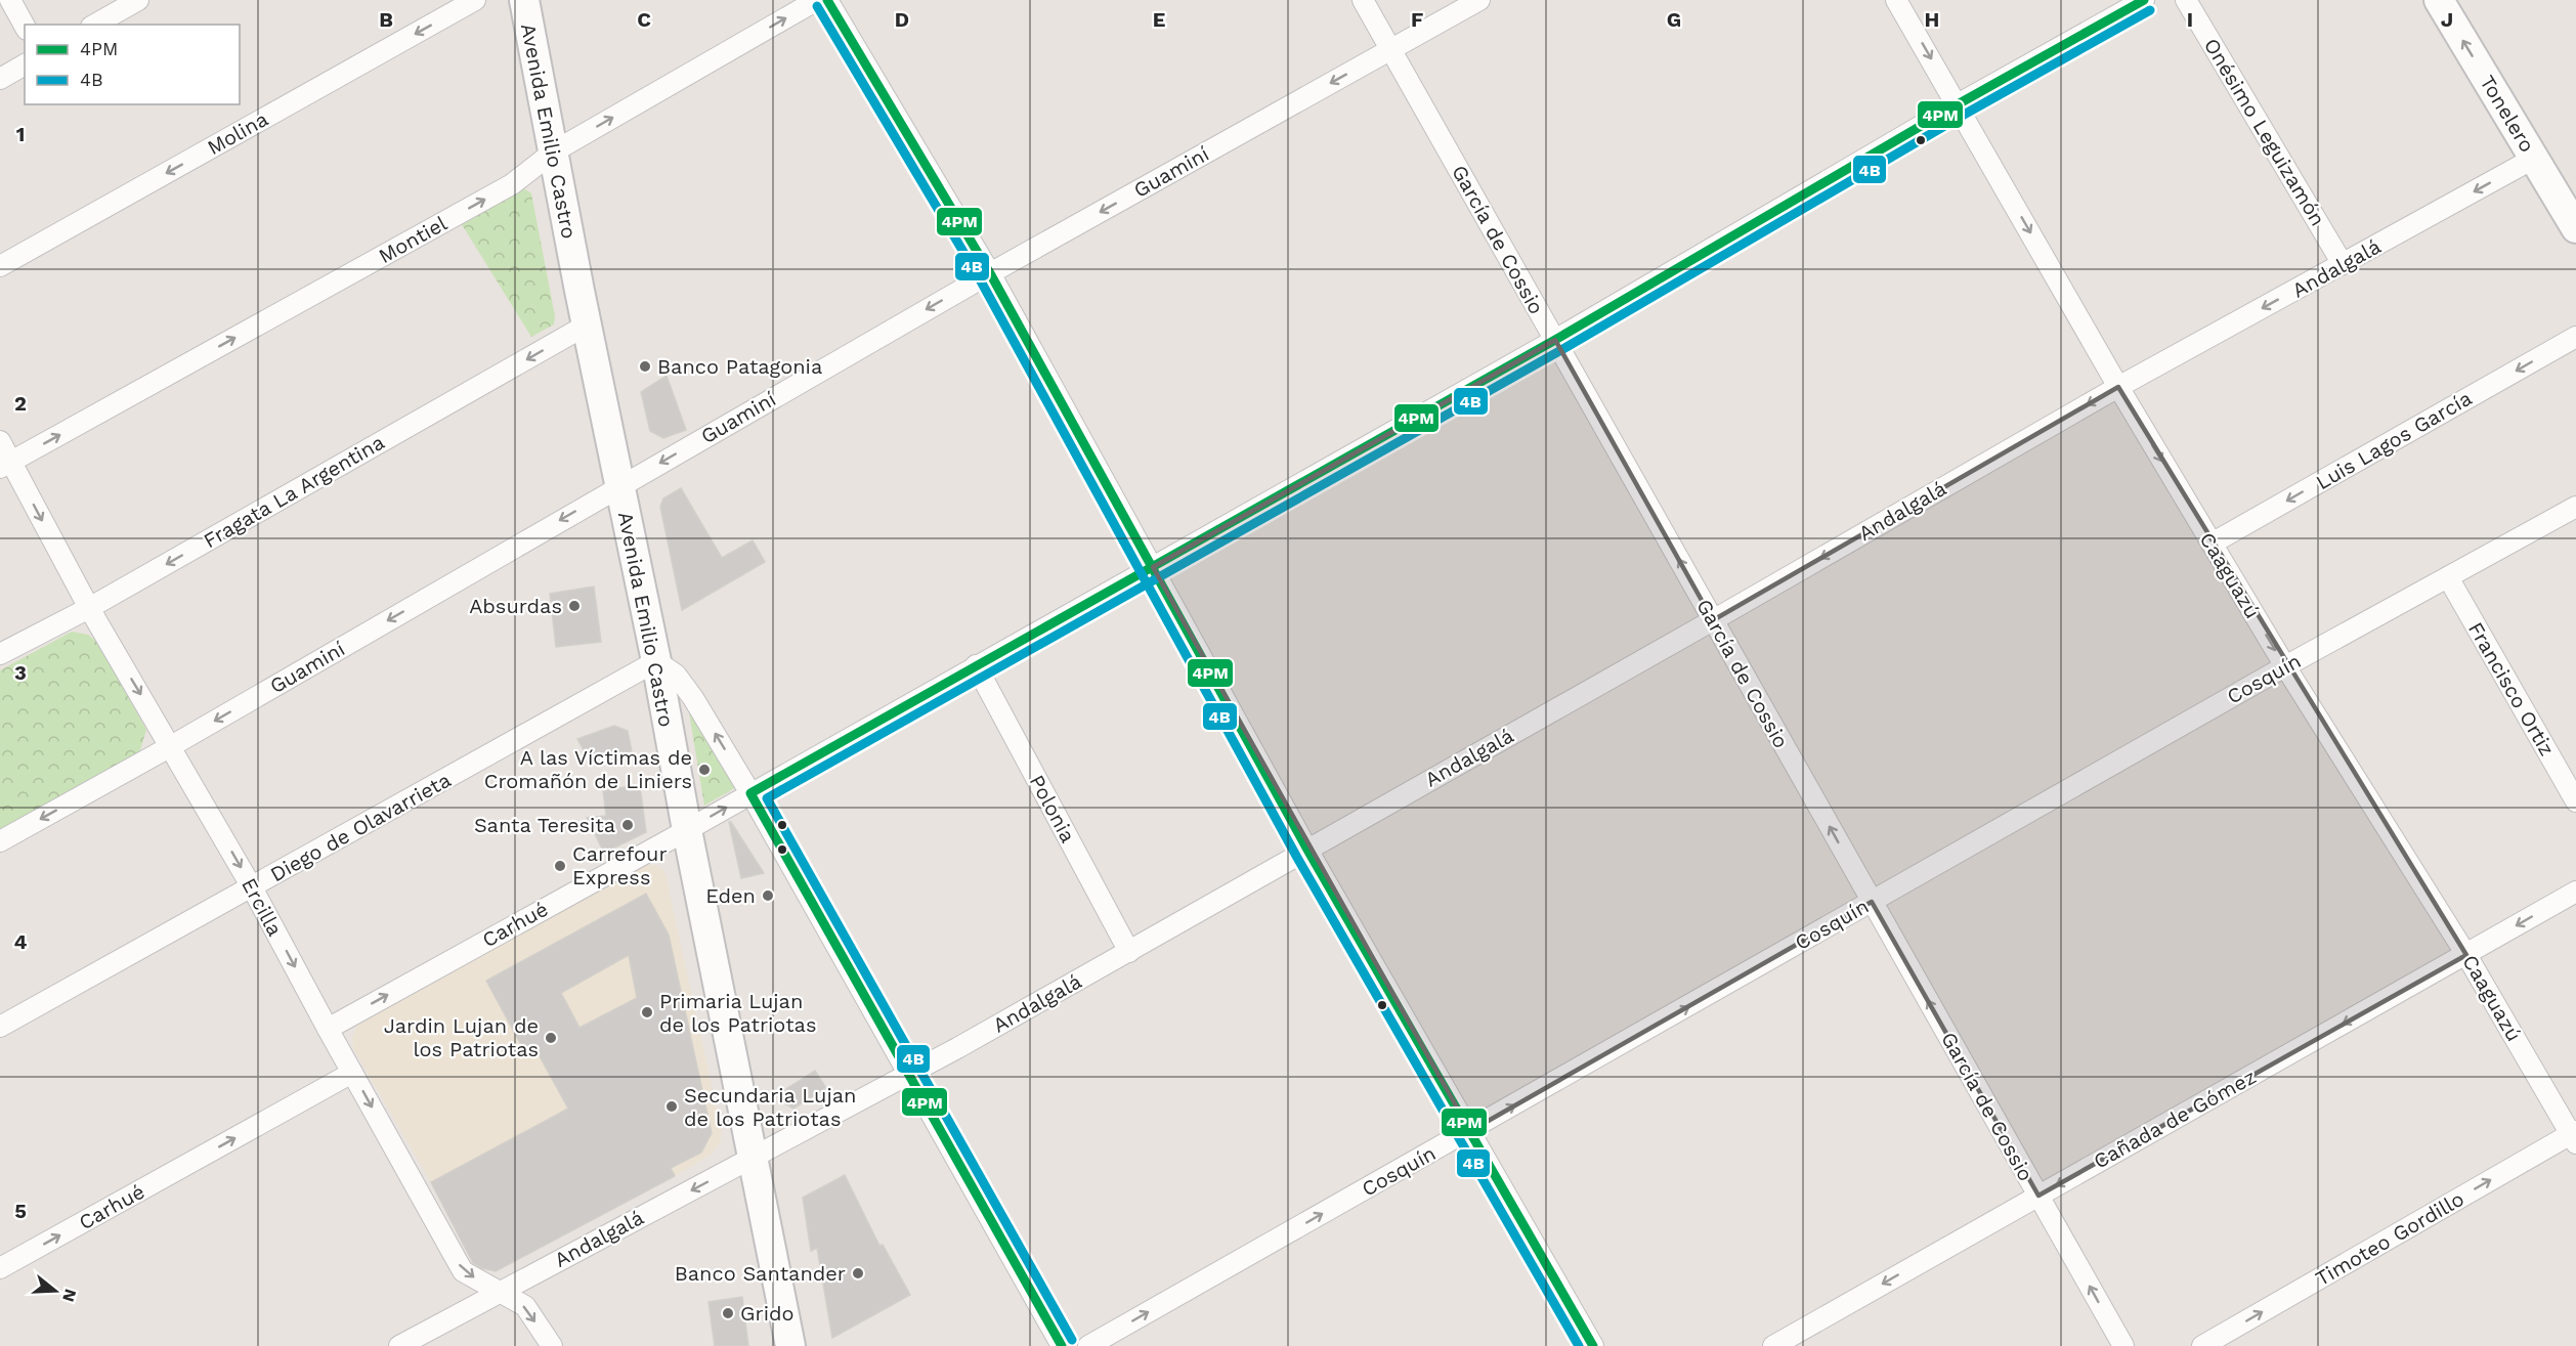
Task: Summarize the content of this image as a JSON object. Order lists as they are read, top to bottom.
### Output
{
  "streets": {
    "main road": ["Tonelero", "Avenida Emilio Castro"],
    "street": [
      "Onésimo Leguizamón",
      "Molina",
      "Guaminí",
      "Montiel",
      "García de Cossio",
      "Andalgalá",
      "Luis Lagos García",
      "Fragata La Argentina",
      "Caaguazú",
      "Cosquín",
      "Francisco Ortiz",
      "Polonia",
      "Diego de Olavarrieta",
      "Ercilla",
      "Carhué",
      "Cañada de Gómez",
      "Timoteo Gordillo"
    ]
  },
  "crossings": [
    ["Tonelero", "Andalgalá"],
    ["Avenida Emilio Castro", "Guaminí"],
    ["Avenida Emilio Castro", "Montiel"],
    ["Avenida Emilio Castro", "Andalgalá"],
    ["Avenida Emilio Castro", "Fragata La Argentina"],
    ["Avenida Emilio Castro", "Diego de Olavarrieta"],
    ["Avenida Emilio Castro", "Carhué"],
    ["Onésimo Leguizamón", "Andalgalá"],
    ["Guaminí", "García de Cossio"],
    ["Guaminí", "Ercilla"],
    ["Montiel", "Ercilla"],
    ["García de Cossio", "Andalgalá"],
    ["García de Cossio", "Cosquín"],
    ["García de Cossio", "Carhué"],
    ["García de Cossio", "Cañada de Gómez"],
    ["Andalgalá", "Caaguazú"],
    ["Andalgalá", "Polonia"],
    ["Andalgalá", "Ercilla"],
    ["Luis Lagos García", "Caaguazú"],
    ["Fragata La Argentina", "Ercilla"],
    ["Caaguazú", "Cosquín"],
    ["Caaguazú", "Carhué"],
    ["Caaguazú", "Cañada de Gómez"],
    ["Caaguazú", "Timoteo Gordillo"],
    ["Cosquín", "Francisco Ortiz"],
    ["Polonia", "Carhué"],
    ["Diego de Olavarrieta", "Ercilla"],
    ["Ercilla", "Carhué"]
  ],
  "one_way": [
    "Tonelero",
    "Molina",
    "Guaminí",
    "Montiel",
    "García de Cossio",
    "Andalgalá",
    "Luis Lagos García",
    "Fragata La Argentina",
    "Caaguazú",
    "Cosquín",
    "Ercilla",
    "Carhué",
    "Cañada de Gómez",
    "Timoteo Gordillo"
  ],
  "places": [
    "Banco Patagonia",
    "Absurdas",
    "A las Víctimas de Cromañón de Liniers",
    "Santa Teresita",
    "Carrefour Express",
    "Eden",
    "Primaria Lujan de los Patriotas",
    "Jardin Lujan de los Patriotas",
    "Secundaria Lujan de los Patriotas",
    "Banco Santander",
    "Grido"
  ],
  "lines": ["transit line 4PM", "transit line 4B"],
  "legend": ["4PM", "4B"],
  "north": "right",
  "grid": {
    "columns": [
      "B",
      "C",
      "D",
      "E",
      "F",
      "G",
      "H",
      "I",
      "J"
    ],
    "rows": [
      "1",
      "2",
      "3",
      "4",
      "5"
    ]
  }
}
